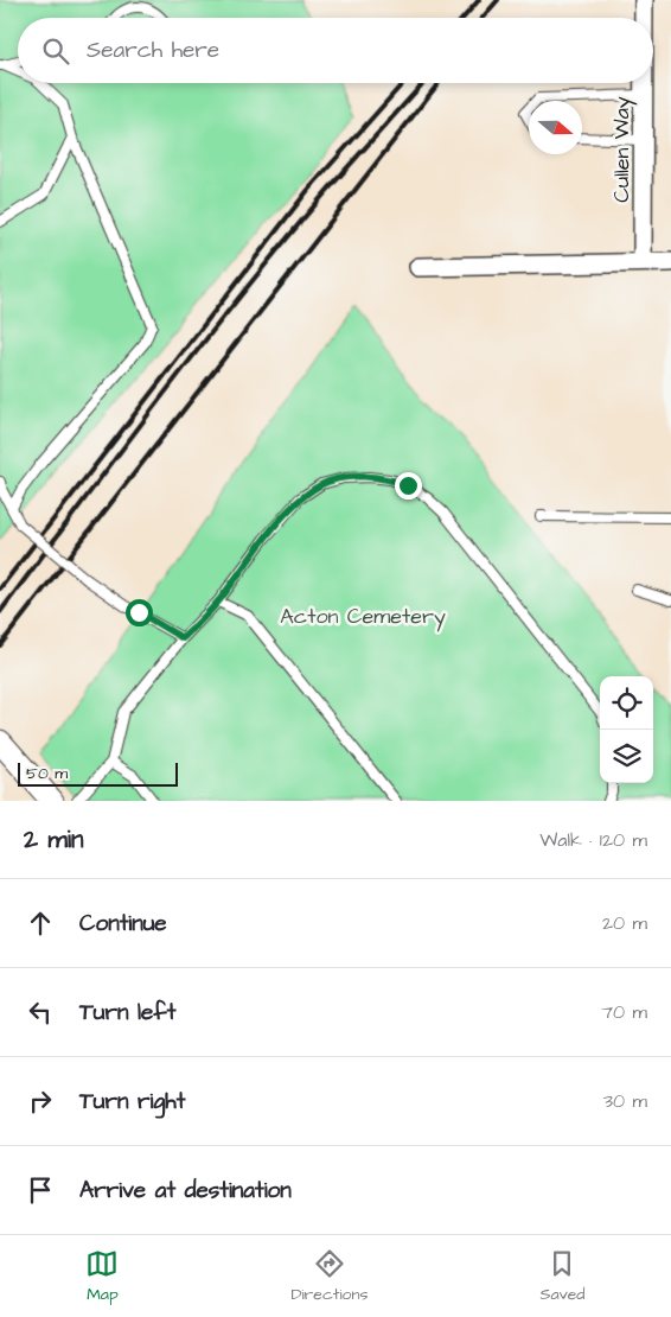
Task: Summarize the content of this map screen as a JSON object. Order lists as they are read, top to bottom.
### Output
{
  "streets": {
    "street": ["Cullen Way"]
  },
  "parks": ["Acton Cemetery"],
  "scale_bar": "50 m",
  "north": "right",
  "page": {
    "search": "Search here",
    "scale": "50 m",
    "heading": ["2 min", "Walk · 120 m"],
    "list": [
      ["Continue", "20 m"],
      ["Turn left", "70 m"],
      ["Turn right", "30 m"],
      "Arrive at destination"
    ],
    "nav": ["Map", "Directions", "Saved"]
  }
}
